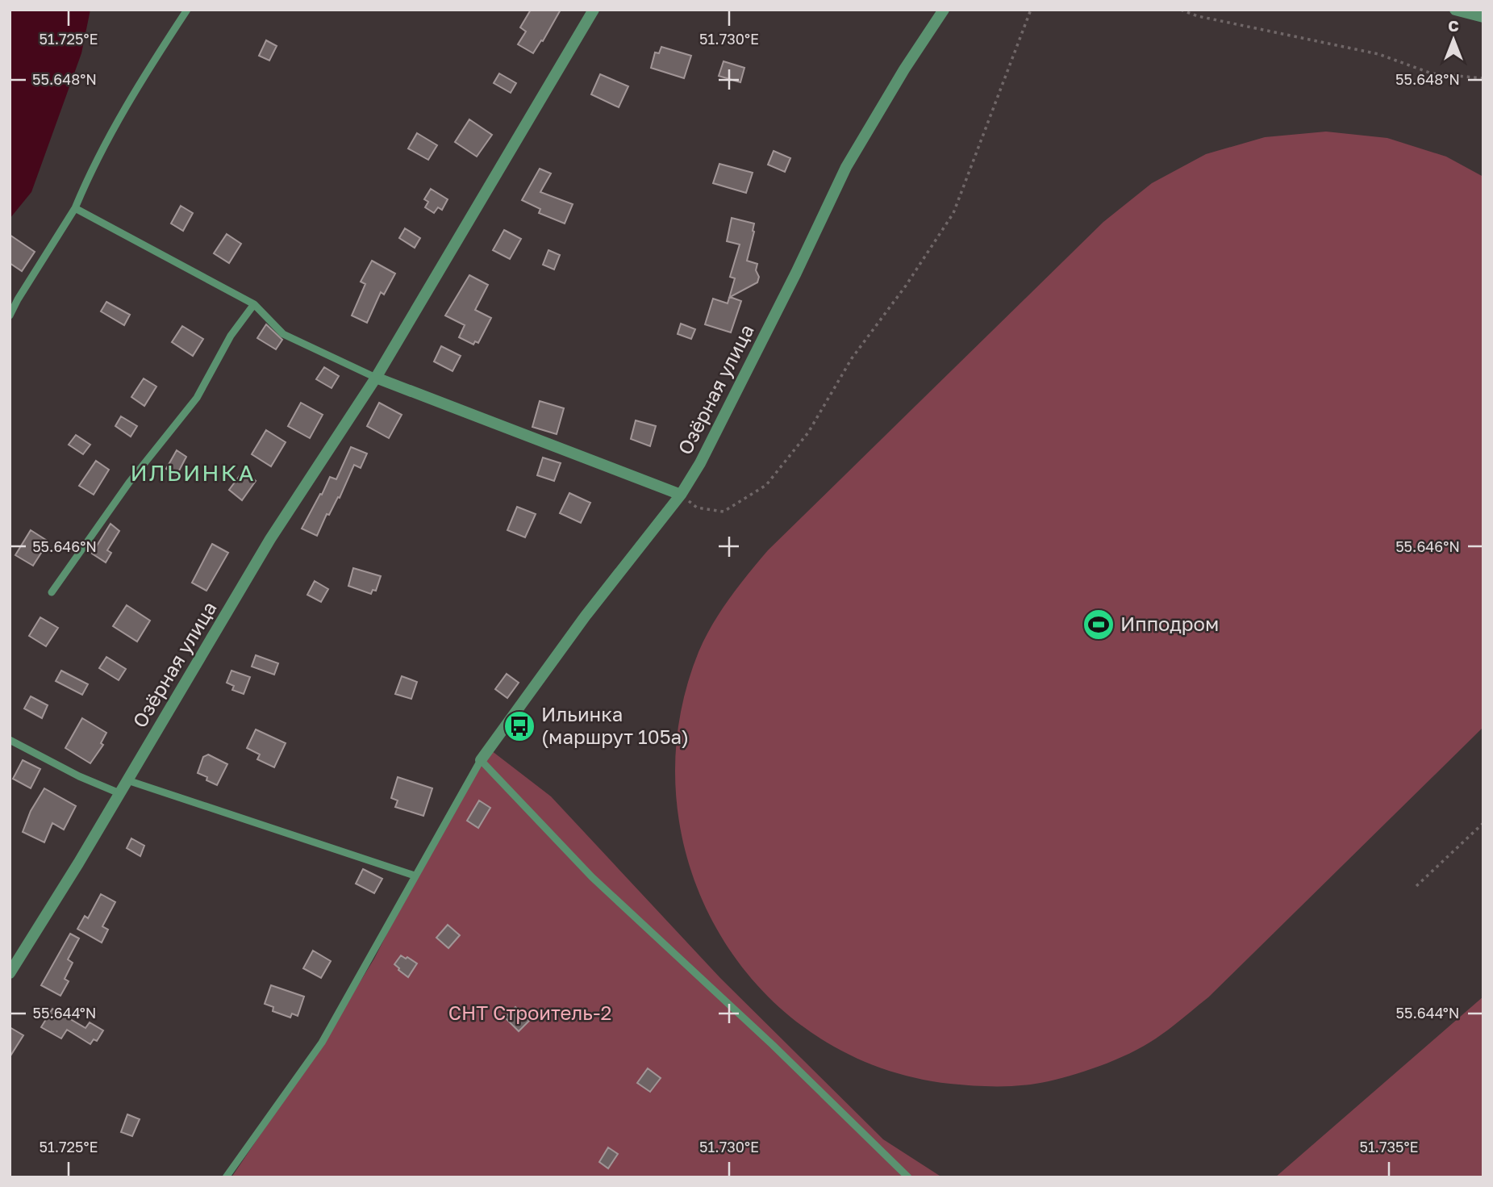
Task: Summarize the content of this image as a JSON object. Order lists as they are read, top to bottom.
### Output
{
  "streets": {
    "street": ["Озёрная улица"]
  },
  "districts": ["ИЛЬИНКА"],
  "parks": ["СНТ Строитель-2"],
  "places": {
    "sports": ["Ипподром"],
    "bus stop": ["Ильинка (маршрут 105а)"]
  },
  "north": "top",
  "coordinates": [
    "51.725°E",
    "51.730°E",
    "55.648°N",
    "55.646°N",
    "55.644°N",
    "51.735°E"
  ]
}
